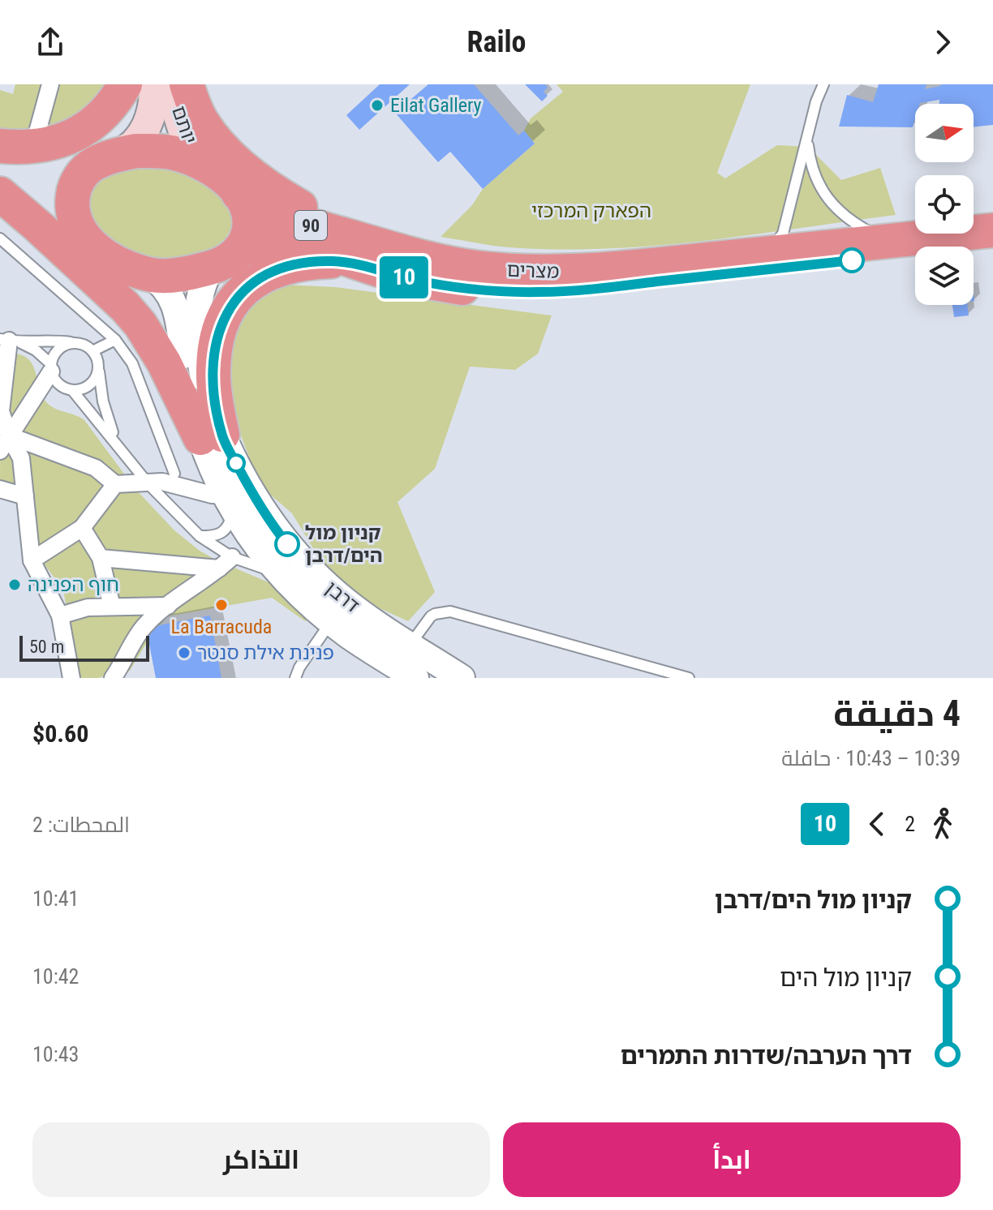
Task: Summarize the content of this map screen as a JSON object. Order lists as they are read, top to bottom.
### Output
{
  "streets": {
    "highway": ["90", "מצרים"],
    "main road": ["יותם"],
    "street": ["דרבן"]
  },
  "crossings": [
    ["יותם", "90"],
    ["יותם", "מצרים"],
    ["יותם", "דרבן"],
    ["90", "מצרים"],
    ["90", "דרבן"],
    ["מצרים", "דרבן"]
  ],
  "parks": ["הפארק המרכזי"],
  "places": [
    "Eilat Gallery",
    "קניון מול הים/דרבן",
    "חוף הפנינה",
    "La Barracuda",
    "פנינת אילת סנטר"
  ],
  "lines": ["bus line 10"],
  "scale_bar": "50 m",
  "north": "right",
  "page": {
    "header": "Railo",
    "on_map": "10",
    "scale": "50 m",
    "heading": ["4 دقيقة", "10:39 – 10:43 · حافلة", "$0.60"],
    "legs": ["2", "10", "المحطات: 2"],
    "list": [
      {
        "name": "קניון מול הים/דרבן",
        "value": "10:41"
      },
      {
        "name": "קניון מול הים",
        "value": "10:42"
      },
      {
        "name": "דרך הערבה/שדרות התמרים",
        "value": "10:43"
      }
    ],
    "buttons": ["ابدأ", "التذاكر"]
  }
}
